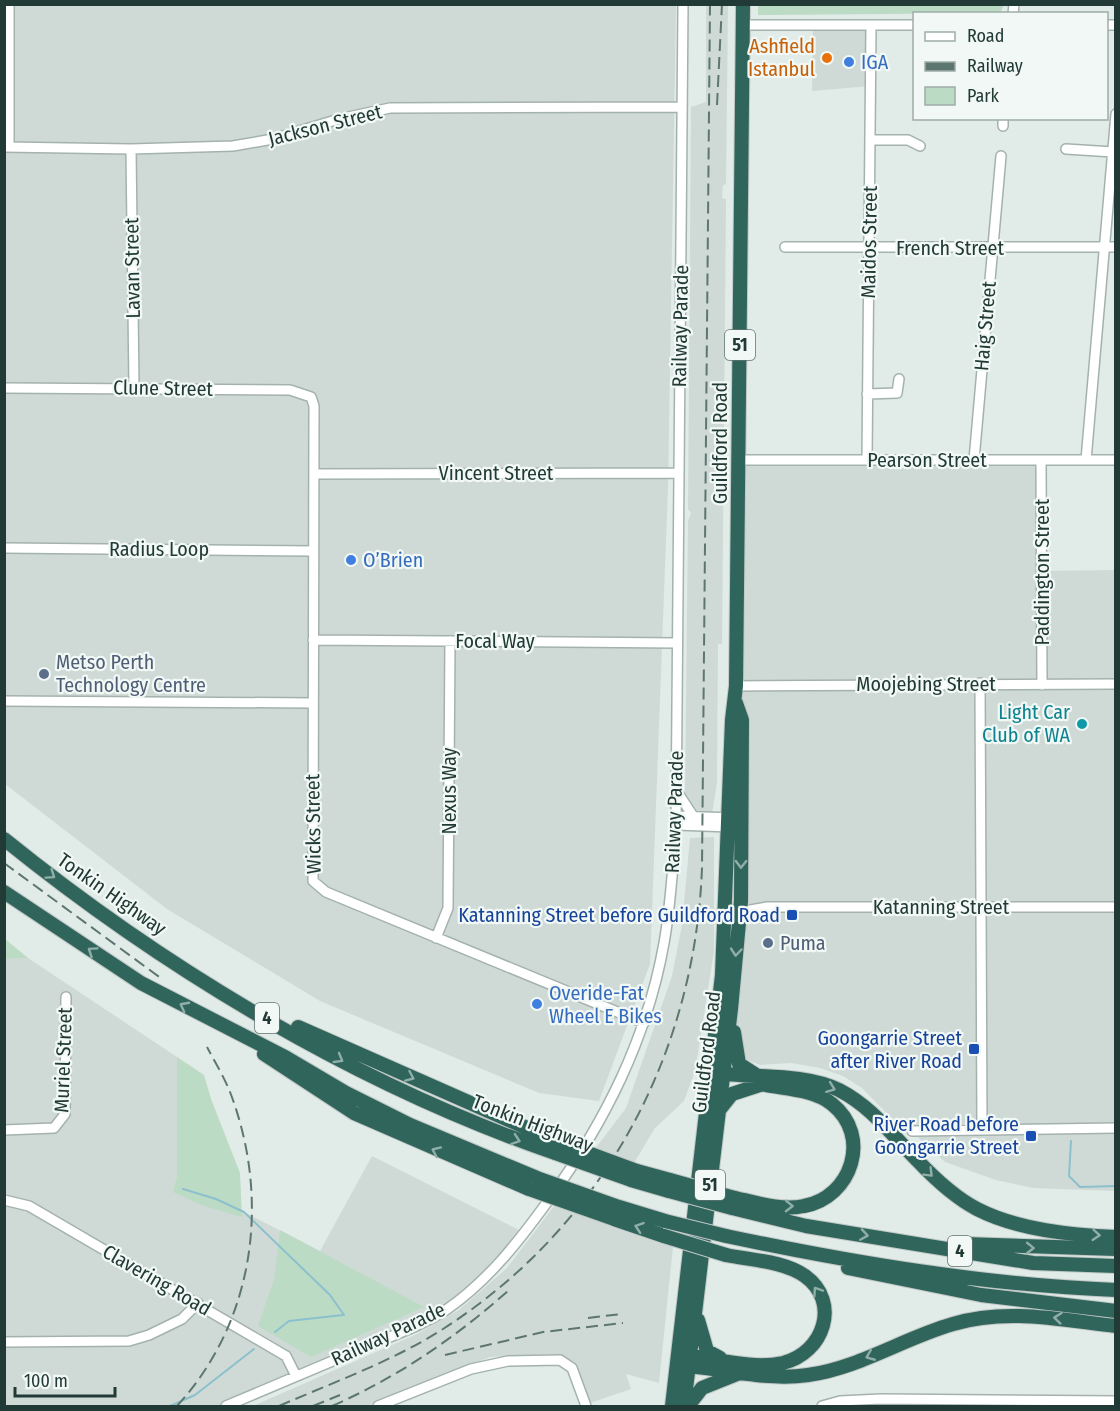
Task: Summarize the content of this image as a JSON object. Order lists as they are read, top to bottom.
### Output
{
  "streets": {
    "highway": [
      "51",
      "Guildford Road",
      "Tonkin Highway",
      "4"
    ],
    "street": [
      "Jackson Street",
      "Maidos Street",
      "French Street",
      "Lavan Street",
      "Railway Parade",
      "Haig Street",
      "Clune Street",
      "Pearson Street",
      "Vincent Street",
      "Radius Loop",
      "Paddington Street",
      "Focal Way",
      "Moojebing Street",
      "Nexus Way",
      "Wicks Street",
      "Katanning Street",
      "Muriel Street",
      "Clavering Road"
    ]
  },
  "crossings": [
    ["Jackson Street", "Lavan Street"],
    ["Jackson Street", "Railway Parade"],
    ["Maidos Street", "French Street"],
    ["Maidos Street", "Pearson Street"],
    ["French Street", "Haig Street"],
    ["Lavan Street", "Clune Street"],
    ["Railway Parade", "Vincent Street"],
    ["Railway Parade", "Focal Way"],
    ["Railway Parade", "Wicks Street"],
    ["Railway Parade", "Clavering Road"],
    ["Haig Street", "Pearson Street"],
    ["Clune Street", "Wicks Street"],
    ["Guildford Road", "Pearson Street"],
    ["Guildford Road", "Moojebing Street"],
    ["Guildford Road", "Katanning Street"],
    ["Pearson Street", "Paddington Street"],
    ["Vincent Street", "Wicks Street"],
    ["Radius Loop", "Wicks Street"],
    ["Paddington Street", "Moojebing Street"],
    ["Focal Way", "Nexus Way"],
    ["Focal Way", "Wicks Street"],
    ["Nexus Way", "Wicks Street"]
  ],
  "places": {
    "other": [
      "Ashfield Istanbul",
      "IGA",
      "O’Brien",
      "Metso Perth Technology Centre",
      "Light Car Club of WA",
      "Puma",
      "Overide-Fat Wheel E Bikes"
    ],
    "transit": ["Katanning Street before Guildford Road", "Goongarrie Street after River Road", "River Road before Goongarrie Street"]
  },
  "legend": ["Road", "Railway", "Park"],
  "scale_bar": "100 m"
}
